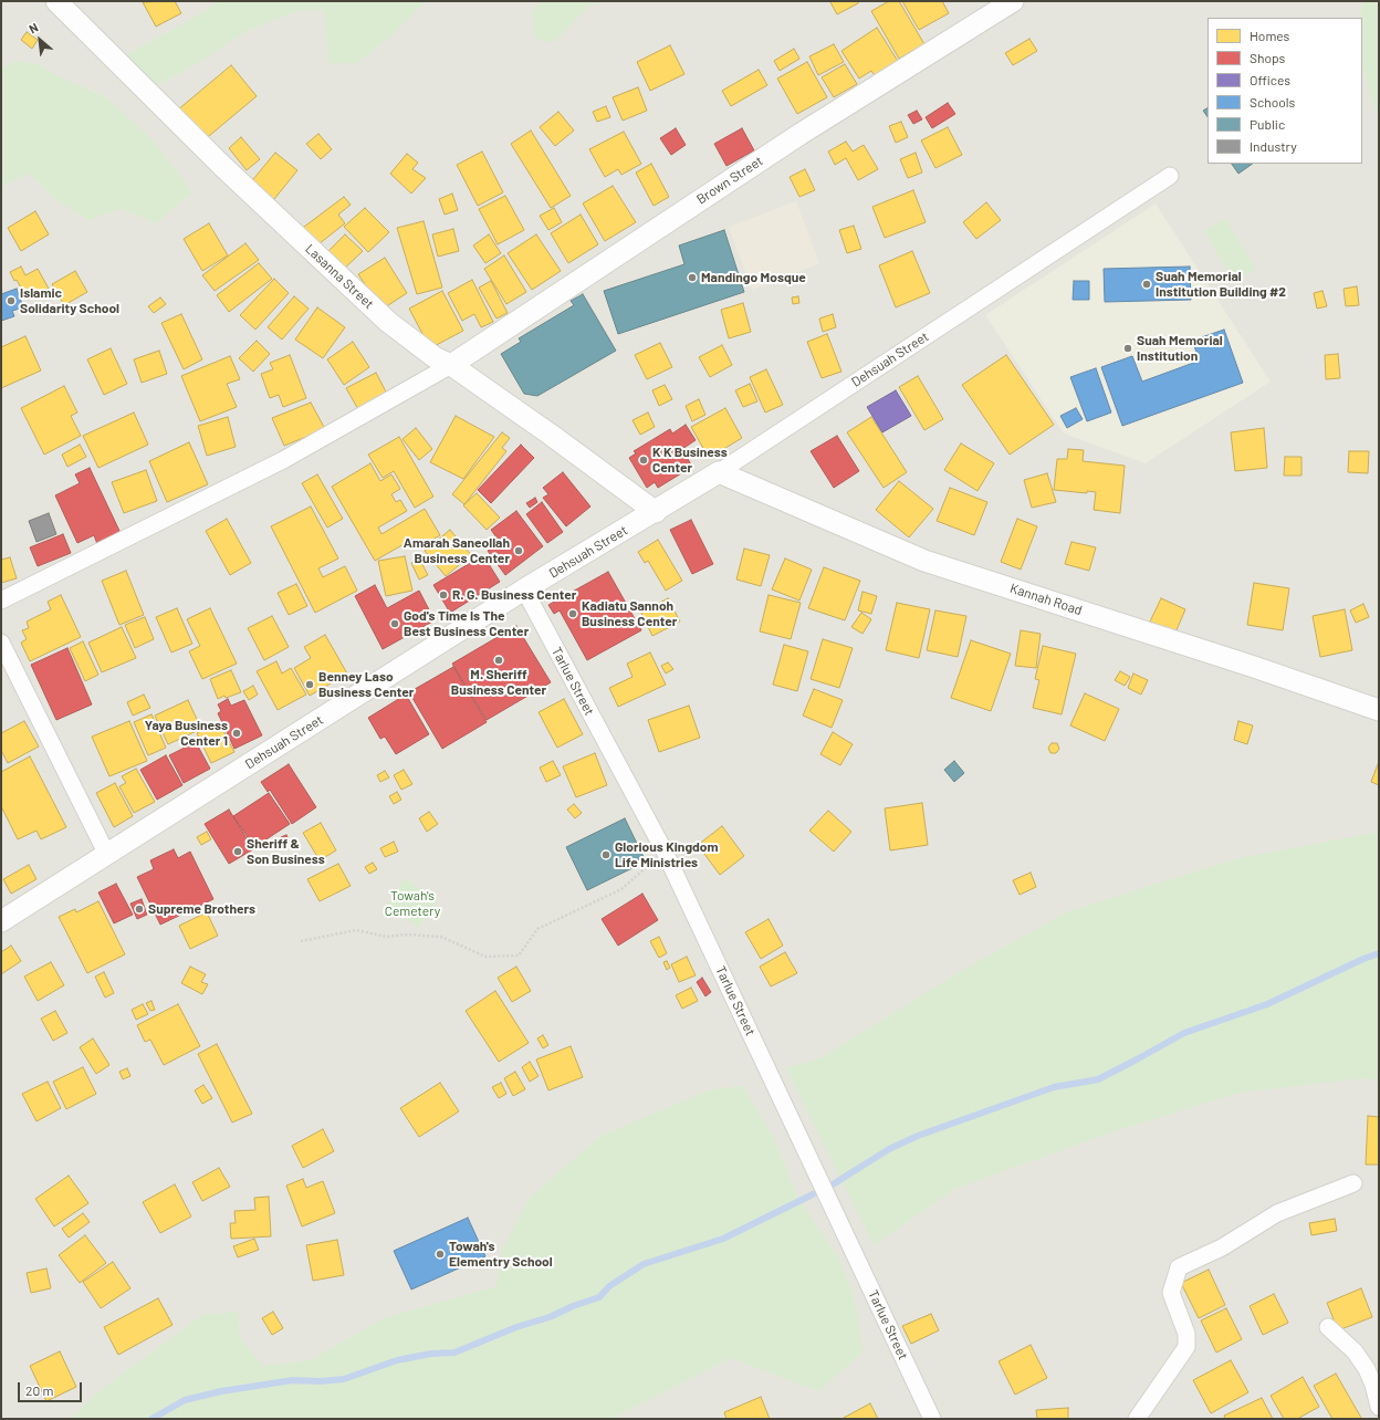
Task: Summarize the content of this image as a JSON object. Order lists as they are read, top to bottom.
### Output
{
  "streets": {
    "street": [
      "Brown Street",
      "Lasanna Street",
      "Dehsuah Street",
      "Kannah Road",
      "Tarlue Street"
    ]
  },
  "crossings": [
    ["Brown Street", "Lasanna Street"],
    ["Lasanna Street", "Dehsuah Street"],
    ["Dehsuah Street", "Kannah Road"],
    ["Dehsuah Street", "Tarlue Street"]
  ],
  "parks": ["Towah's Cemetery"],
  "places": [
    "Mandingo Mosque",
    "Suah Memorial Institution Building #2",
    "Islamic Solidarity School",
    "Suah Memorial Institution",
    "K K Business Center",
    "Amarah Saneollah Business Center",
    "R. G. Business Center",
    "Kadiatu Sannoh Business Center",
    "God's Time Is The Best Business Center",
    "M. Sheriff Business Center",
    "Benney Laso Business Center",
    "Yaya Business Center 1",
    "Sheriff & Son Business",
    "Glorious Kingdom Life Ministries",
    "Supreme Brothers",
    "Towah's Elementry School"
  ],
  "legend": [
    "Homes",
    "Shops",
    "Offices",
    "Schools",
    "Public",
    "Industry"
  ],
  "scale_bar": "20 m",
  "north": "top left"
}
